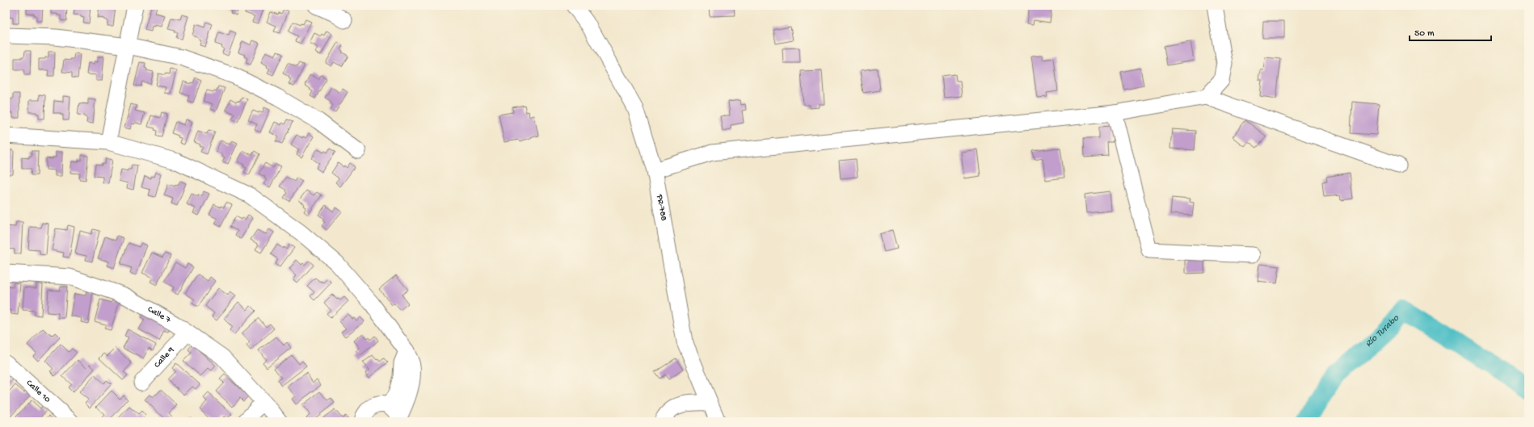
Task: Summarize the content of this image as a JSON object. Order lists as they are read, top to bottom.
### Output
{
  "streets": {
    "street": [
      "PR-788",
      "Calle 7",
      "Calle 9",
      "Calle 10"
    ]
  },
  "crossings": [
    ["Calle 7", "Calle 9"]
  ],
  "water": ["Río Turabo"],
  "scale_bar": "50 m"
}
